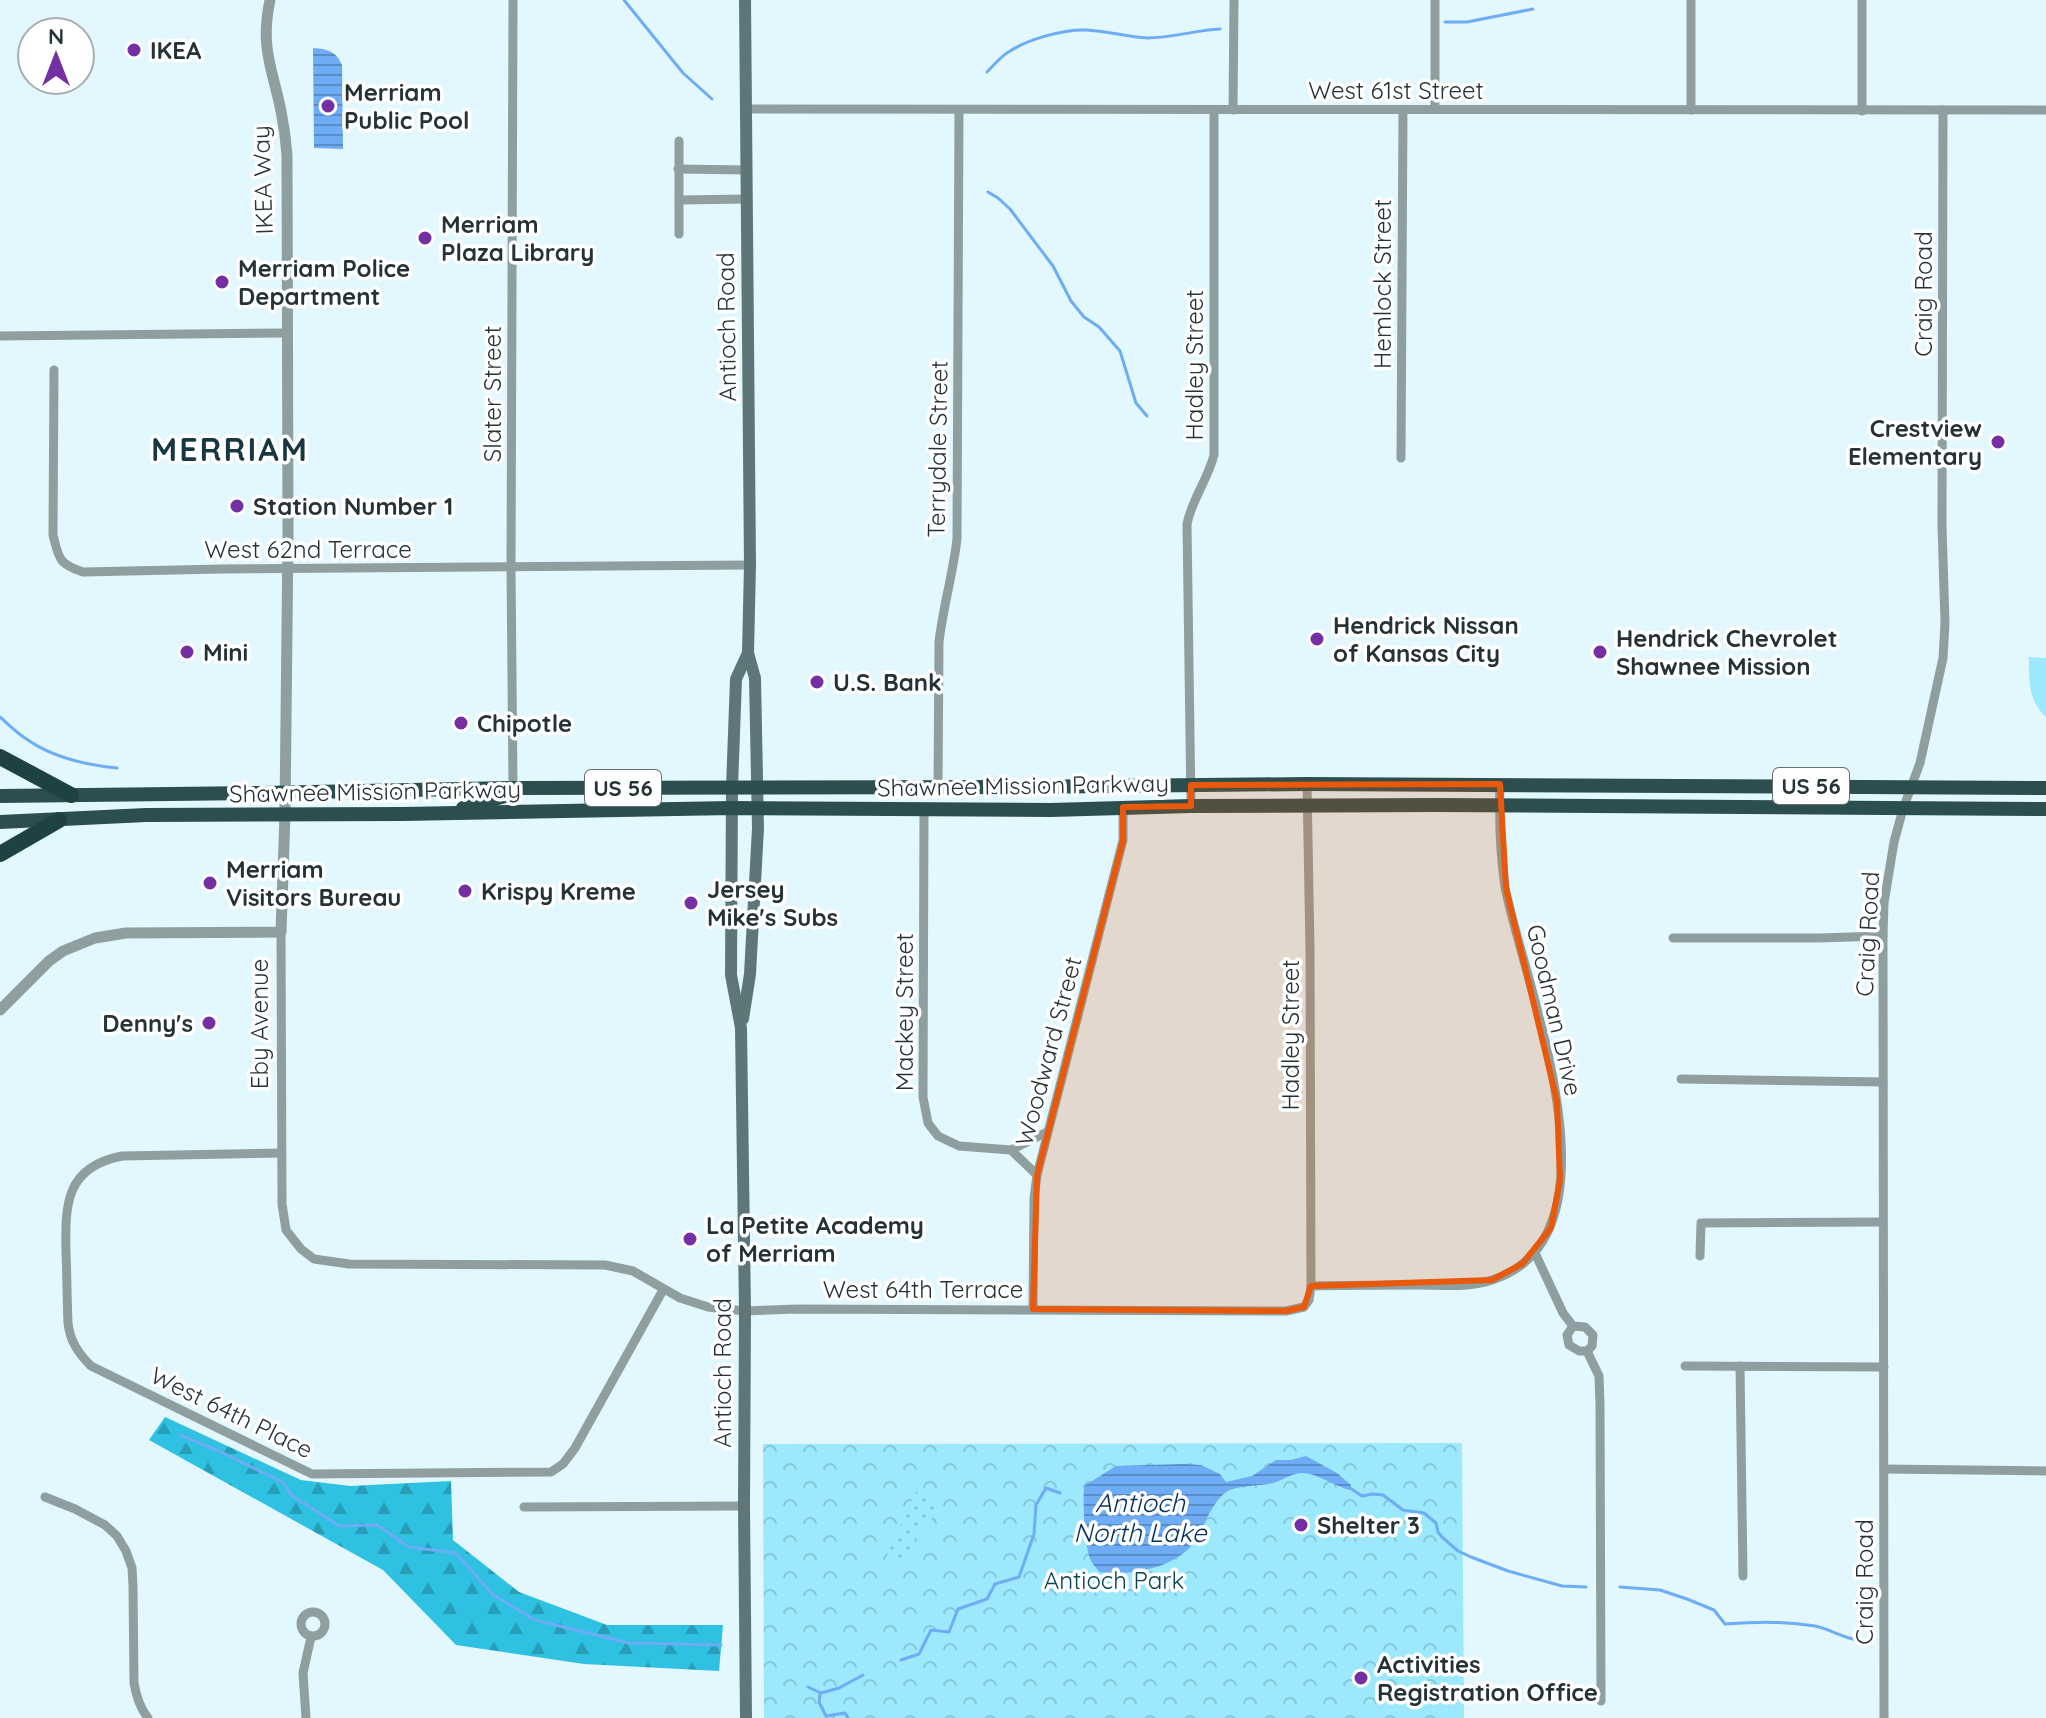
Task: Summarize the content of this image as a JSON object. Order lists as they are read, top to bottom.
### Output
{
  "streets": {
    "highway": ["Shawnee Mission Parkway", "US 56"],
    "main road": ["Antioch Road"],
    "street": [
      "West 61st Street",
      "IKEA Way",
      "Hemlock Street",
      "Craig Road",
      "Hadley Street",
      "Slater Street",
      "Terrydale Street",
      "West 62nd Terrace",
      "Goodman Drive",
      "Mackey Street",
      "Eby Avenue",
      "Woodward Street",
      "West 64th Terrace",
      "West 64th Place"
    ]
  },
  "crossings": [
    ["West 61st Street", "Hemlock Street"],
    ["West 61st Street", "Craig Road"],
    ["West 61st Street", "Antioch Road"],
    ["West 61st Street", "Hadley Street"],
    ["West 61st Street", "Terrydale Street"],
    ["IKEA Way", "West 62nd Terrace"],
    ["IKEA Way", "Shawnee Mission Parkway"],
    ["IKEA Way", "Eby Avenue"],
    ["Craig Road", "Shawnee Mission Parkway"],
    ["Antioch Road", "West 62nd Terrace"],
    ["Antioch Road", "Shawnee Mission Parkway"],
    ["Antioch Road", "West 64th Terrace"],
    ["Hadley Street", "Shawnee Mission Parkway"],
    ["Hadley Street", "West 64th Terrace"],
    ["Slater Street", "West 62nd Terrace"],
    ["Slater Street", "Shawnee Mission Parkway"],
    ["Terrydale Street", "Shawnee Mission Parkway"],
    ["Shawnee Mission Parkway", "US 56"],
    ["Shawnee Mission Parkway", "Goodman Drive"],
    ["Shawnee Mission Parkway", "Mackey Street"],
    ["Shawnee Mission Parkway", "Eby Avenue"],
    ["Shawnee Mission Parkway", "Woodward Street"],
    ["Eby Avenue", "West 64th Terrace"],
    ["Eby Avenue", "West 64th Place"],
    ["Woodward Street", "West 64th Terrace"],
    ["West 64th Terrace", "West 64th Place"]
  ],
  "districts": ["MERRIAM"],
  "water": ["Antioch North Lake"],
  "parks": ["Antioch Park"],
  "places": [
    "IKEA",
    "Merriam Public Pool",
    "Merriam Plaza Library",
    "Merriam Police Department",
    "Crestview Elementary",
    "Station Number 1",
    "Hendrick Nissan of Kansas City",
    "Mini",
    "Hendrick Chevrolet Shawnee Mission",
    "U.S. Bank",
    "Chipotle",
    "Merriam Visitors Bureau",
    "Krispy Kreme",
    "Jersey Mike's Subs",
    "Denny's",
    "La Petite Academy of Merriam",
    "Shelter 3",
    "Activities Registration Office"
  ],
  "north": "top"
}
